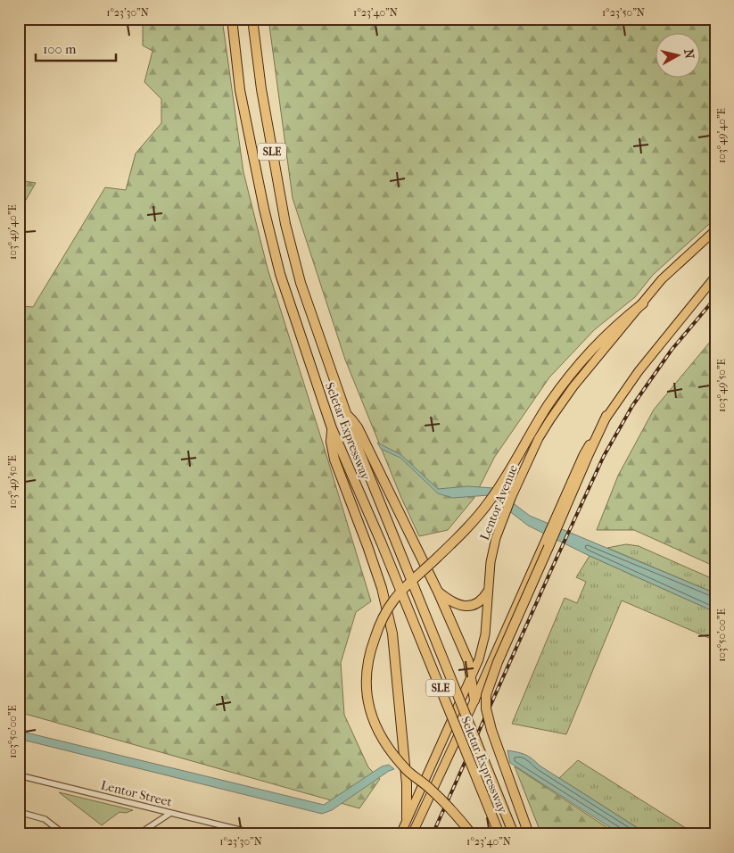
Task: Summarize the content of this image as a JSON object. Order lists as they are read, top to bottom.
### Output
{
  "streets": {
    "highway": ["SLE", "Seletar Expressway"],
    "main road": ["Lentor Avenue"],
    "street": ["Lentor Street"]
  },
  "scale_bar": "100 m",
  "north": "right",
  "coordinates": [
    "1°23'30\"N",
    "1°23'40\"N",
    "1°23'50\"N",
    "103°49'40\"E",
    "103°49'50\"E",
    "103°50'00\"E"
  ]
}
